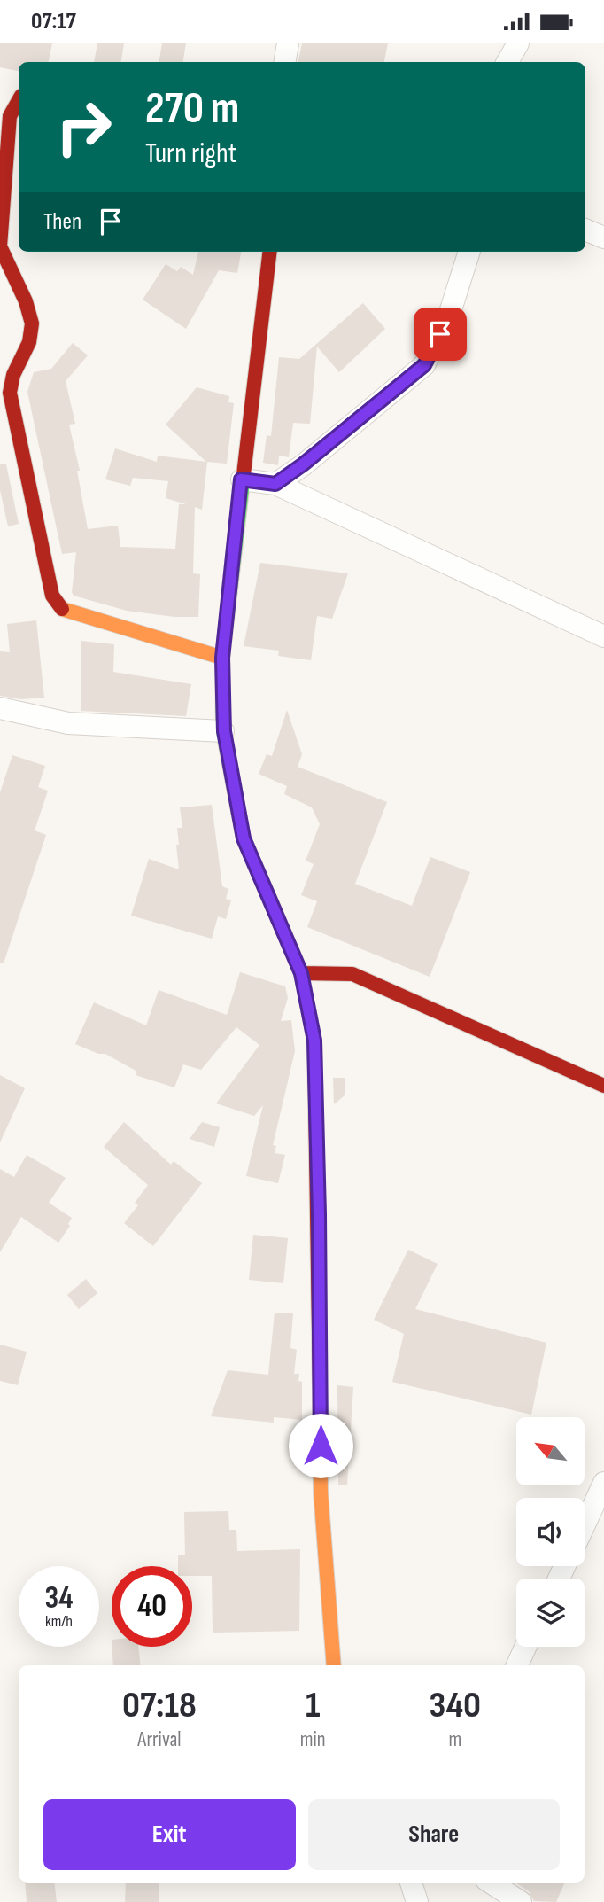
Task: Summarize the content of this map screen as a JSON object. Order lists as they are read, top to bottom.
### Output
{
  "north": "top left",
  "page": {
    "status": "07:17",
    "turn": ["270 m", "Turn right"],
    "then": "Then",
    "speed": "34 km/h",
    "limit": "40",
    "eta": [
      "07:18",
      "Arrival",
      "1",
      "min",
      "340",
      "m"
    ],
    "buttons": ["Exit", "Share"]
  }
}
